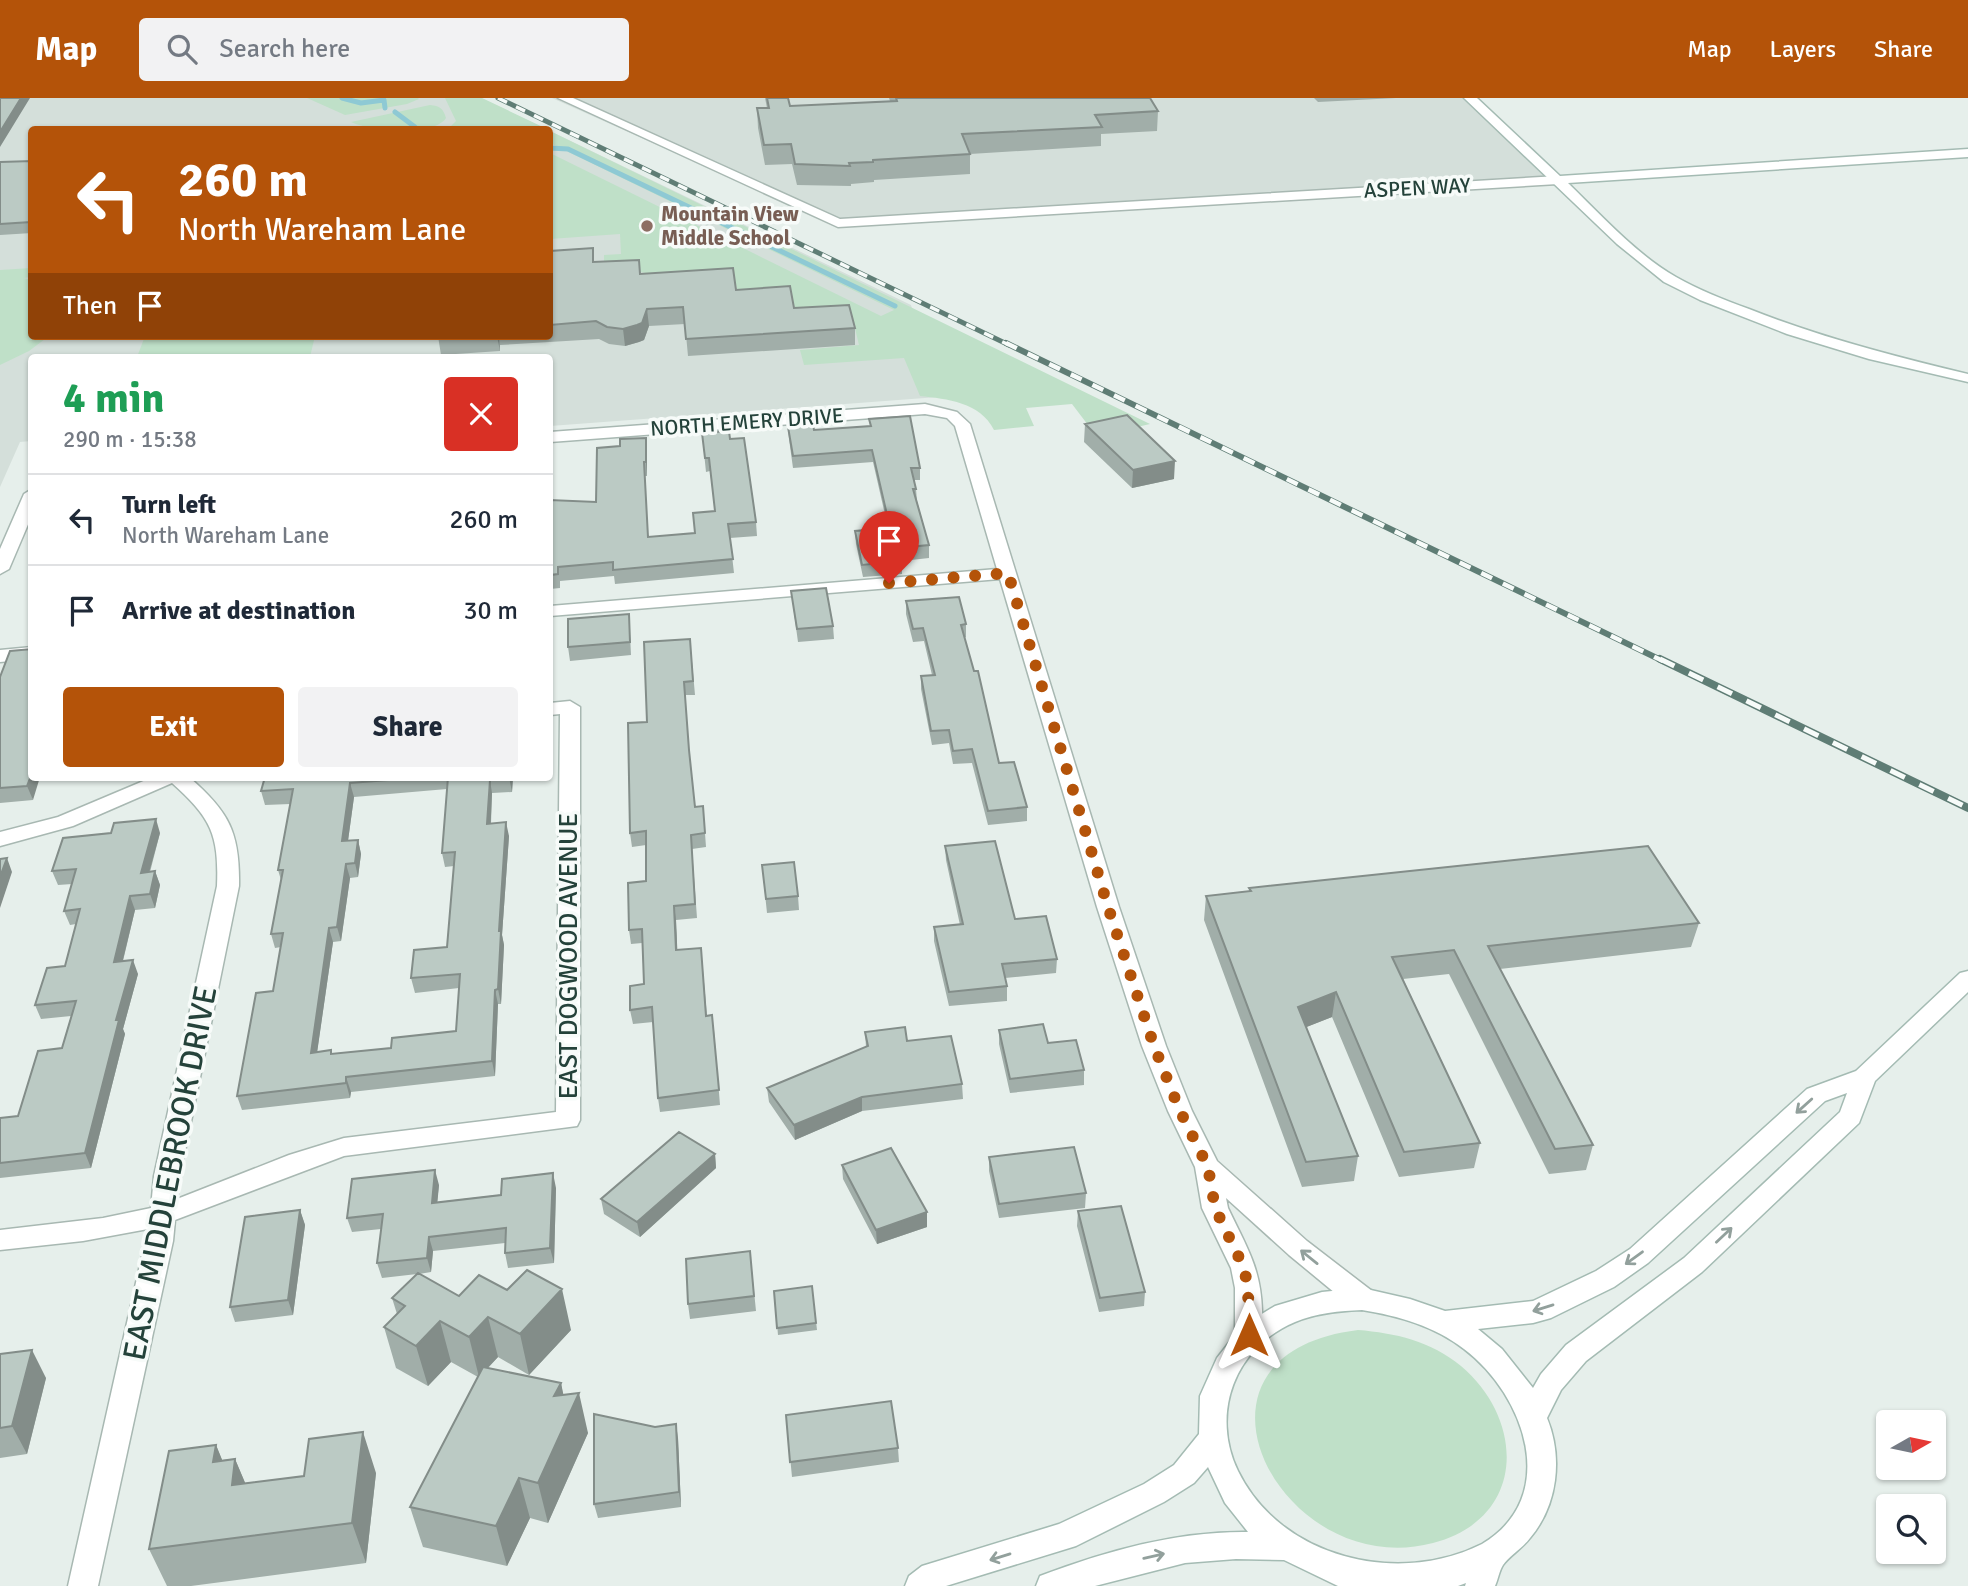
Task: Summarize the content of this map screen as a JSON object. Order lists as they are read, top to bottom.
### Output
{
  "streets": {
    "street": [
      "ASPEN WAY",
      "NORTH EMERY DRIVE",
      "EAST DOGWOOD AVENUE",
      "EAST MIDDLEBROOK DRIVE"
    ]
  },
  "crossings": [
    ["EAST DOGWOOD AVENUE", "EAST MIDDLEBROOK DRIVE"]
  ],
  "places": ["Mountain View Middle School"],
  "north": "right",
  "page": {
    "header": "Map",
    "search": "Search here",
    "nav": ["Map", "Layers", "Share"],
    "turn": ["260 m", "North Wareham Lane"],
    "then": "Then",
    "heading": ["4 min", "290 m · 15:38"],
    "list": [
      {
        "name": "Turn left",
        "note": "North Wareham Lane",
        "value": "260 m"
      },
      {
        "name": "Arrive at destination",
        "value": "30 m"
      }
    ],
    "buttons": ["Exit", "Share"]
  }
}
